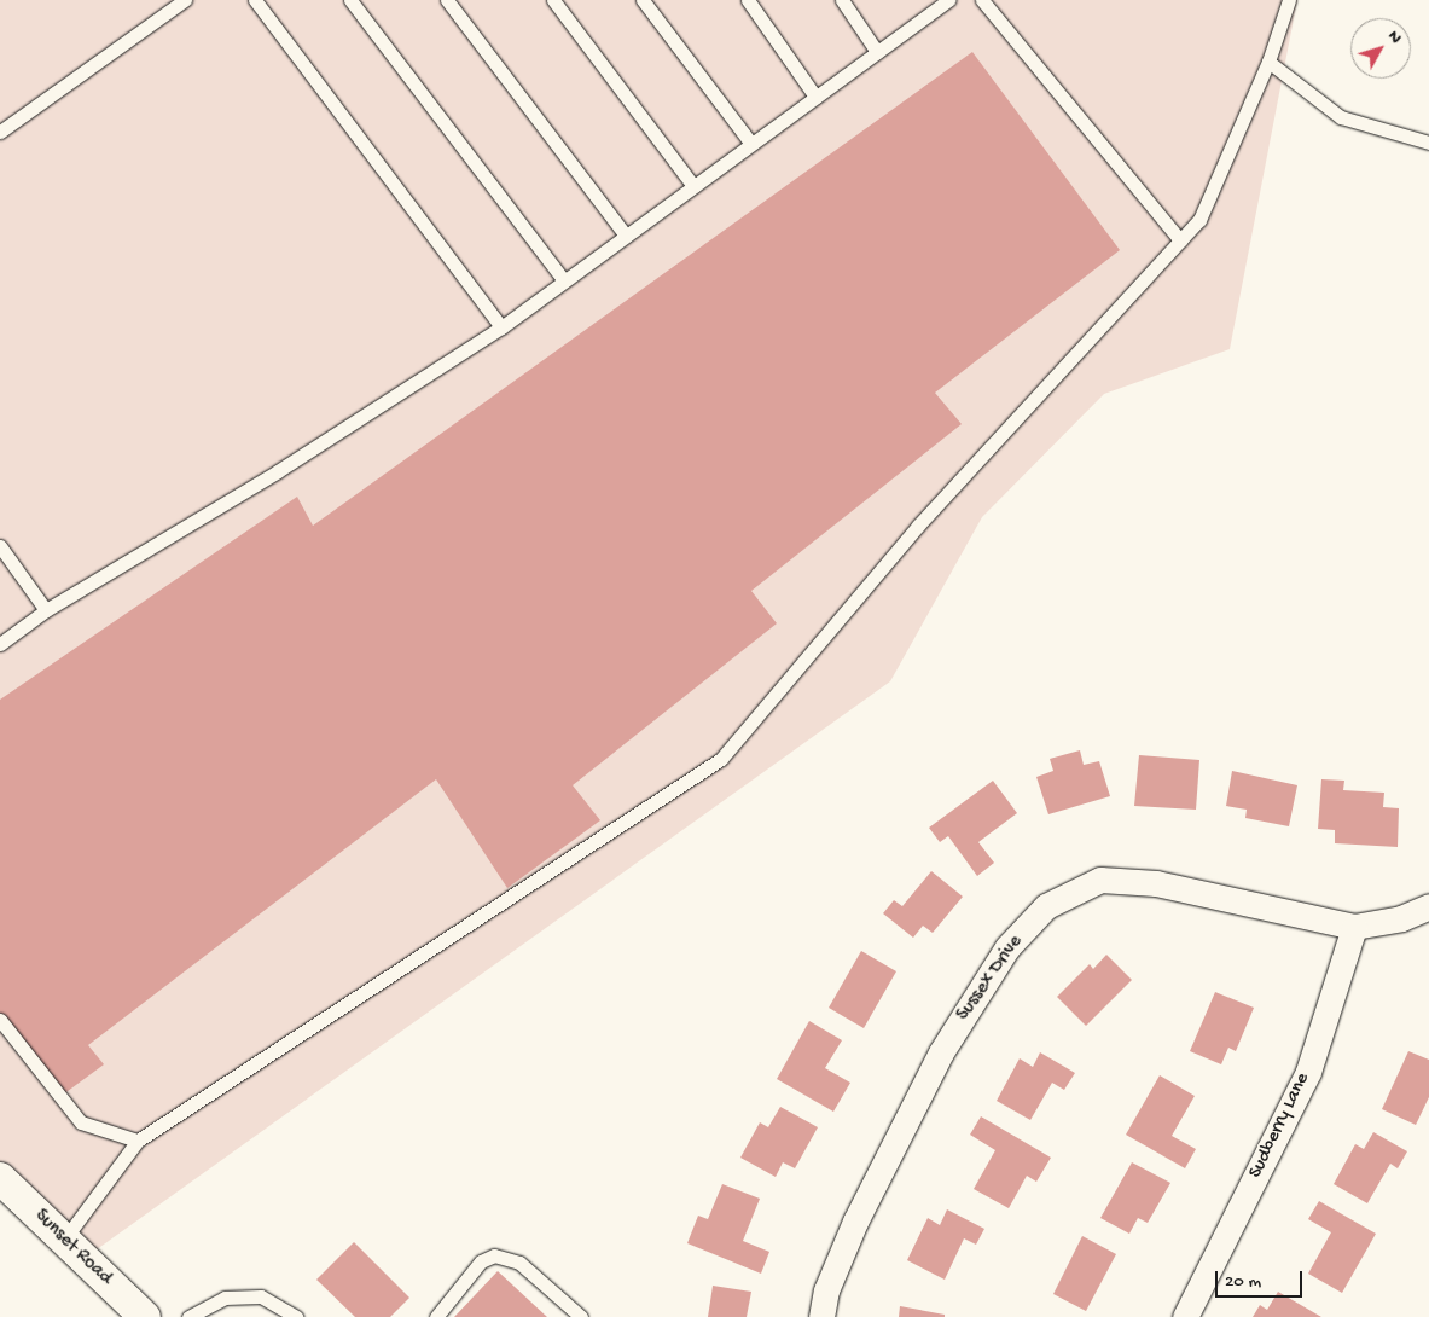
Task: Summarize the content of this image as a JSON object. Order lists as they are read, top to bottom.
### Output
{
  "streets": {
    "street": ["Sussex Drive", "Sudberry Lane", "Sunset Road"]
  },
  "crossings": [
    ["Sussex Drive", "Sudberry Lane"]
  ],
  "scale_bar": "20 m",
  "north": "top right"
}
